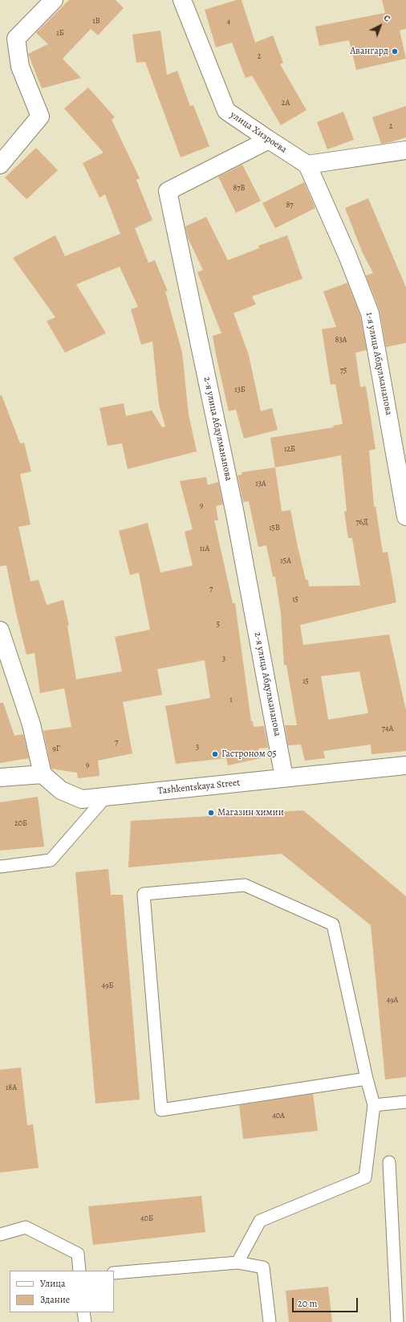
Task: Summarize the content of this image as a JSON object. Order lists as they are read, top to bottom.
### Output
{
  "streets": {
    "street": [
      "улица Хизроева",
      "1-я улица Абдулманапова",
      "2-я улица Абдулманапова",
      "Tashkentskaya Street"
    ]
  },
  "crossings": [
    ["улица Хизроева", "1-я улица Абдулманапова"],
    ["улица Хизроева", "2-я улица Абдулманапова"],
    ["2-я улица Абдулманапова", "Tashkentskaya Street"]
  ],
  "places": ["Авангард", "Гастроном 05", "Магазин химии"],
  "house_numbers": [
    "1В",
    "4",
    "1Б",
    "2",
    "2А",
    "2",
    "87В",
    "87",
    "83А",
    "75",
    "13Б",
    "12Б",
    "13А",
    "9",
    "76Д",
    "15В",
    "11А",
    "15А",
    "7",
    "15",
    "5",
    "3",
    "15",
    "1",
    "74А",
    "7",
    "3",
    "9Г",
    "9",
    "20Б",
    "49Б",
    "49А",
    "18А",
    "40А",
    "40Б"
  ],
  "legend": ["Улица", "Здание"],
  "scale_bar": "20 m",
  "north": "top right"
}
